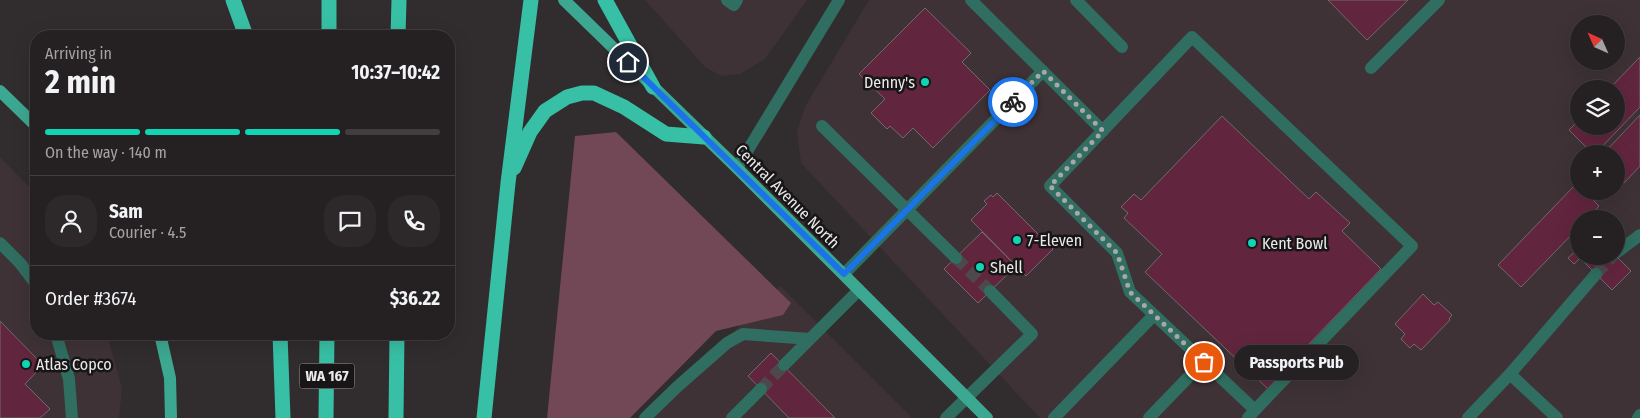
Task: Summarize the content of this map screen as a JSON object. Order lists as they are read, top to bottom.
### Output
{
  "streets": {
    "highway": ["WA 167"],
    "main road": ["Central Avenue North"]
  },
  "places": [
    "Denny's",
    "7-Eleven",
    "Kent Bowl",
    "Shell",
    "Passports Pub",
    "Atlas Copco"
  ],
  "north": "top left",
  "page": {
    "map_buttons": ["+", "−"],
    "heading": ["2 min", "Arriving in", "10:37–10:42"],
    "panel": [
      "Sam",
      "Courier · 4.5",
      "Order #3674",
      "$36.22"
    ],
    "bar": "On the way · 140 m",
    "bubble": "Passports Pub"
  }
}
